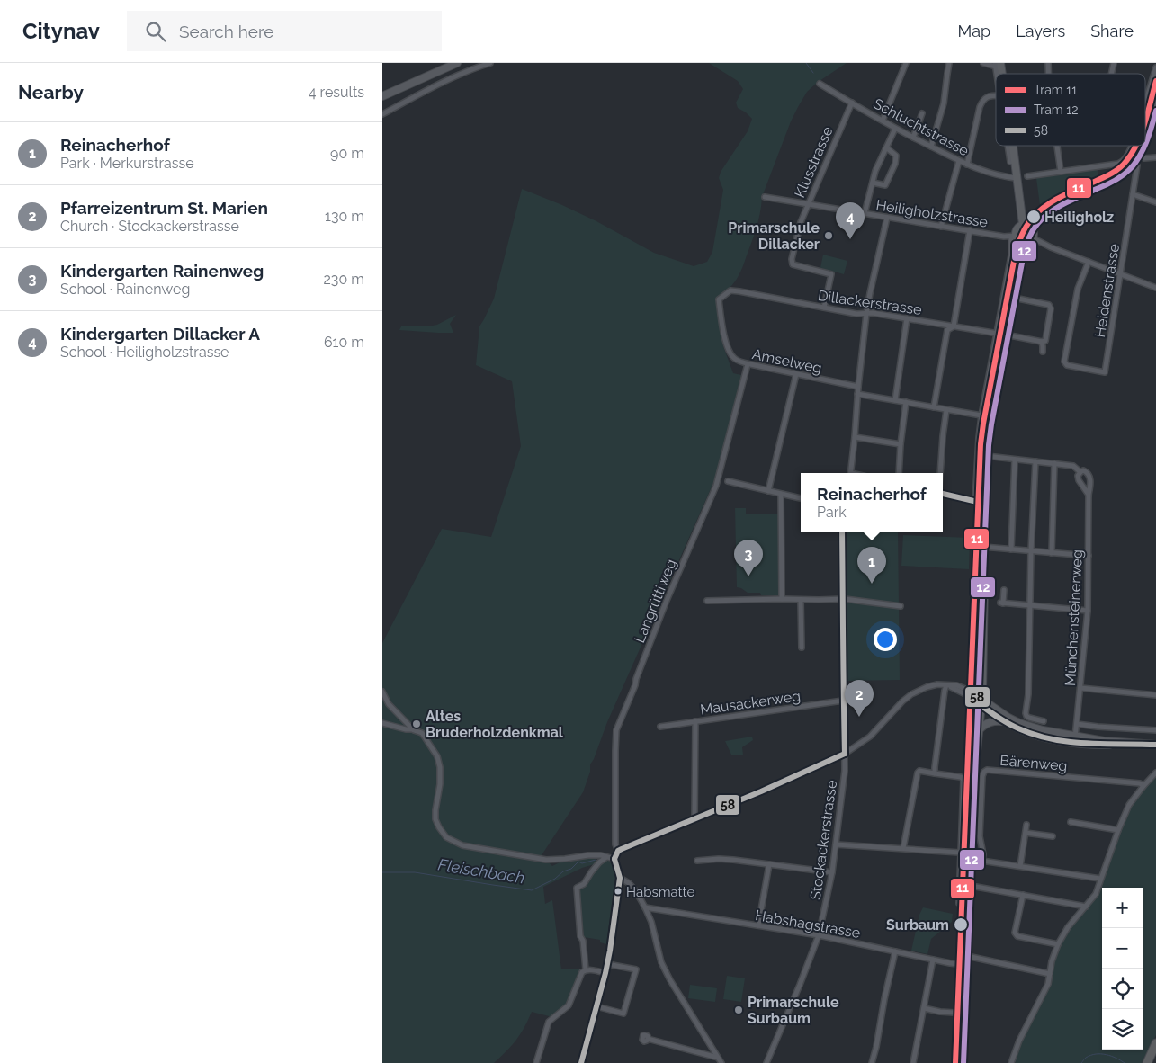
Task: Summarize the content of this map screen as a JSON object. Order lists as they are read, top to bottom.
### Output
{
  "streets": {
    "street": [
      "Schluchtstrasse",
      "Klusstrasse",
      "Heiligholzstrasse",
      "Heidenstrasse",
      "Dillackerstrasse",
      "Amselweg",
      "Langrüttiweg",
      "Münchensteinerweg",
      "Mausackerweg",
      "Bärenweg",
      "Stockackerstrasse",
      "Habshagstrasse"
    ]
  },
  "crossings": [
    ["Schluchtstrasse", "Klusstrasse"],
    ["Klusstrasse", "Heiligholzstrasse"],
    ["Klusstrasse", "Dillackerstrasse"],
    ["Dillackerstrasse", "Amselweg"],
    ["Amselweg", "Langrüttiweg"],
    ["Mausackerweg", "Stockackerstrasse"],
    ["Stockackerstrasse", "Habshagstrasse"]
  ],
  "water": ["Fleischbach"],
  "places": [
    "Heiligholz",
    "Primarschule Dillacker",
    "Altes Bruderholzdenkmal",
    "Habsmatte",
    "Surbaum",
    "Primarschule Surbaum"
  ],
  "lines": ["tram line 11", "tram line 12", "transit line 58"],
  "legend": ["Tram 11", "Tram 12", "58"],
  "page": {
    "header": "Citynav",
    "search": "Search here",
    "nav": ["Map", "Layers", "Share"],
    "heading": ["Nearby", "4 results"],
    "list": [
      {
        "mark": "1",
        "name": "Reinacherhof",
        "note": "Park · Merkurstrasse",
        "value": "90 m"
      },
      {
        "mark": "2",
        "name": "Pfarreizentrum St. Marien",
        "note": "Church · Stockackerstrasse",
        "value": "130 m"
      },
      {
        "mark": "3",
        "name": "Kindergarten Rainenweg",
        "note": "School · Rainenweg",
        "value": "230 m"
      },
      {
        "mark": "4",
        "name": "Kindergarten Dillacker A",
        "note": "School · Heiligholzstrasse",
        "value": "610 m"
      }
    ],
    "pins": [
      "4",
      "3",
      "1",
      "2"
    ],
    "popup": ["Reinacherhof", "Park"],
    "map_buttons": ["+", "−"]
  }
}
